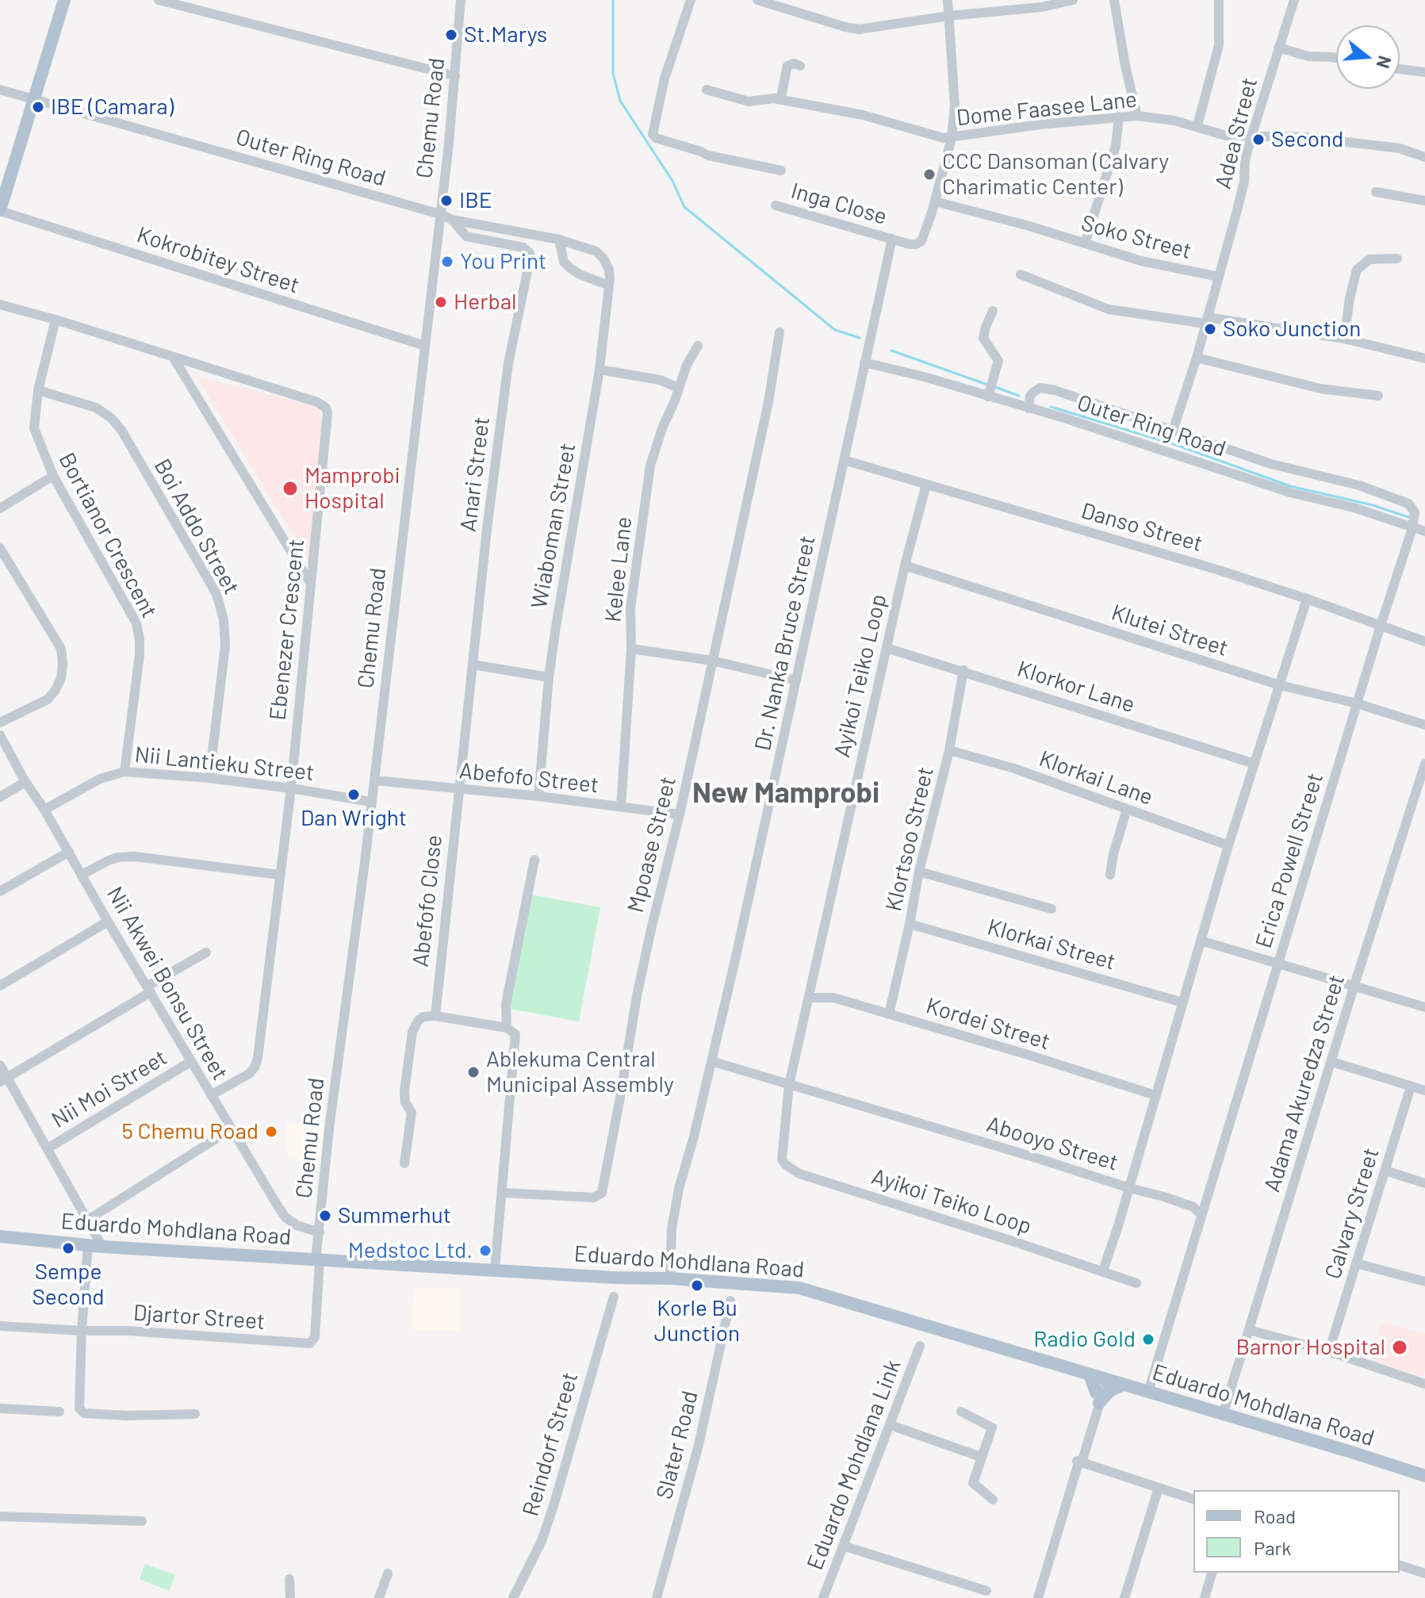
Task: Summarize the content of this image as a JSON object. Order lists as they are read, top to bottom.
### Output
{
  "streets": {
    "main road": ["Eduardo Mohdlana Road"],
    "street": [
      "Dome Faasee Lane",
      "Chemu Road",
      "Adea Street",
      "Outer Ring Road",
      "Inga Close",
      "Soko Street",
      "Kokrobitey Street",
      "Anari Street",
      "Wiaboman Street",
      "Boi Addo Street",
      "Danso Street",
      "Bortianor Crescent",
      "Kelee Lane",
      "Ebenezer Crescent",
      "Klutei Street",
      "Dr. Nanka Bruce Street",
      "Ayikoi Teiko Loop",
      "Klorkor Lane",
      "Nii Lantieku Street",
      "Abefofo Street",
      "Klorkai Lane",
      "Klortsoo Street",
      "Mpoase Street",
      "Erica Powell Street",
      "Abefofo Close",
      "Klorkai Street",
      "Nii Akwei Bonsu Street",
      "Kordei Street",
      "Adama Akuredza Street",
      "Nii Moi Street",
      "Abooyo Street",
      "Calvary Street",
      "Djartor Street",
      "Reindorf Street",
      "Slater Road",
      "Eduardo Mohdlana Link"
    ]
  },
  "crossings": [
    ["Dome Faasee Lane", "Adea Street"],
    ["Chemu Road", "Outer Ring Road"],
    ["Chemu Road", "Kokrobitey Street"],
    ["Chemu Road", "Nii Lantieku Street"],
    ["Chemu Road", "Abefofo Street"],
    ["Chemu Road", "Nii Akwei Bonsu Street"],
    ["Chemu Road", "Eduardo Mohdlana Road"],
    ["Chemu Road", "Djartor Street"],
    ["Adea Street", "Soko Street"],
    ["Outer Ring Road", "Anari Street"],
    ["Outer Ring Road", "Wiaboman Street"],
    ["Outer Ring Road", "Dr. Nanka Bruce Street"],
    ["Outer Ring Road", "Erica Powell Street"],
    ["Inga Close", "Soko Street"],
    ["Inga Close", "Dr. Nanka Bruce Street"],
    ["Anari Street", "Abefofo Street"],
    ["Anari Street", "Abefofo Close"],
    ["Wiaboman Street", "Abefofo Street"],
    ["Boi Addo Street", "Bortianor Crescent"],
    ["Boi Addo Street", "Nii Lantieku Street"],
    ["Danso Street", "Dr. Nanka Bruce Street"],
    ["Danso Street", "Ayikoi Teiko Loop"],
    ["Danso Street", "Erica Powell Street"],
    ["Bortianor Crescent", "Ebenezer Crescent"],
    ["Bortianor Crescent", "Nii Lantieku Street"],
    ["Kelee Lane", "Abefofo Street"],
    ["Ebenezer Crescent", "Nii Lantieku Street"],
    ["Ebenezer Crescent", "Nii Akwei Bonsu Street"],
    ["Klutei Street", "Ayikoi Teiko Loop"],
    ["Klutei Street", "Erica Powell Street"],
    ["Dr. Nanka Bruce Street", "Abooyo Street"],
    ["Dr. Nanka Bruce Street", "Eduardo Mohdlana Road"],
    ["Ayikoi Teiko Loop", "Klorkor Lane"],
    ["Ayikoi Teiko Loop", "Kordei Street"],
    ["Ayikoi Teiko Loop", "Abooyo Street"],
    ["Klorkor Lane", "Klortsoo Street"],
    ["Nii Lantieku Street", "Nii Akwei Bonsu Street"],
    ["Abefofo Street", "Mpoase Street"],
    ["Abefofo Street", "Abefofo Close"],
    ["Klorkai Lane", "Klortsoo Street"],
    ["Klortsoo Street", "Klorkai Street"],
    ["Klortsoo Street", "Kordei Street"],
    ["Erica Powell Street", "Abooyo Street"],
    ["Nii Akwei Bonsu Street", "Nii Moi Street"],
    ["Adama Akuredza Street", "Eduardo Mohdlana Road"],
    ["Eduardo Mohdlana Road", "Djartor Street"]
  ],
  "districts": ["New Mamprobi"],
  "places": [
    "St.Marys",
    "IBE (Camara)",
    "Second",
    "CCC Dansoman (Calvary Charimatic Center)",
    "IBE",
    "You Print",
    "Herbal",
    "Soko Junction",
    "Mamprobi Hospital",
    "Dan Wright",
    "Ablekuma Central Municipal Assembly",
    "5 Chemu Road",
    "Summerhut",
    "Sempe Second",
    "Medstoc Ltd.",
    "Korle Bu Junction",
    "Radio Gold",
    "Barnor Hospital"
  ],
  "legend": ["Road", "Park"],
  "north": "right"
}
